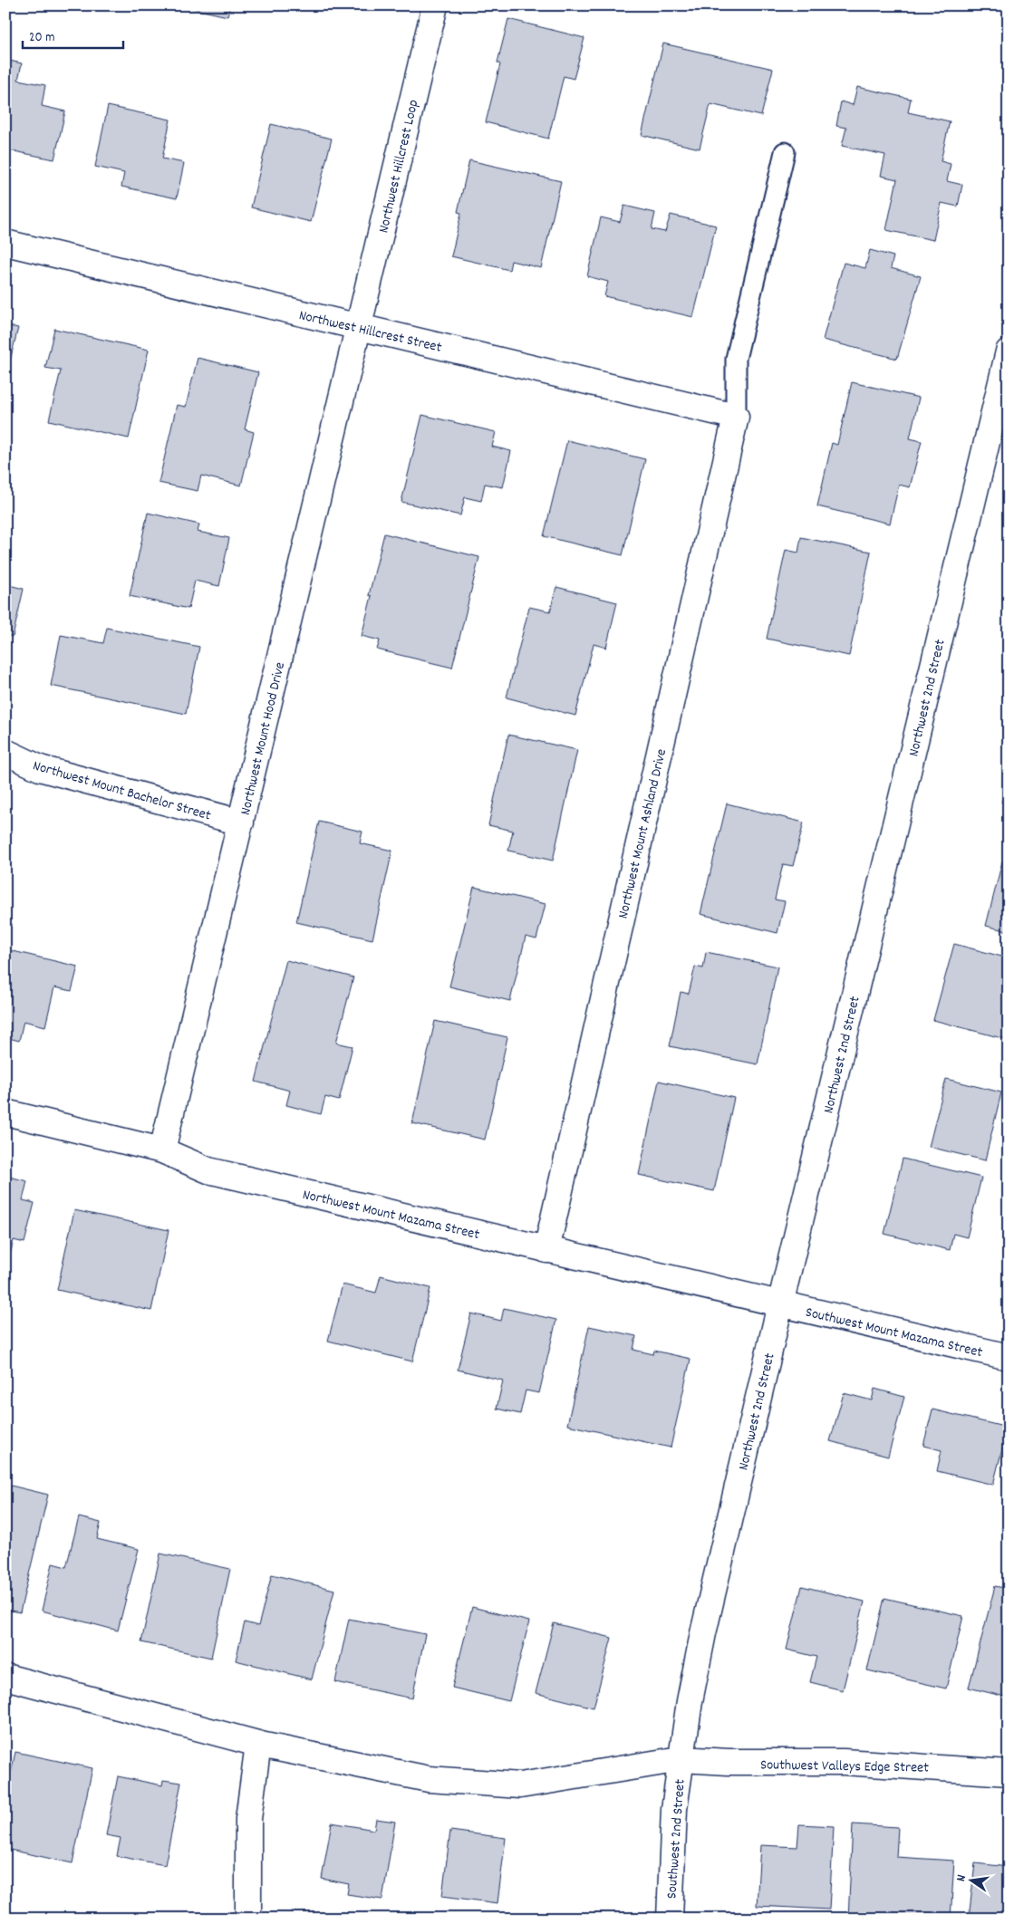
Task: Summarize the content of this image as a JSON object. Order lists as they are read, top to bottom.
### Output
{
  "streets": {
    "street": [
      "Northwest Hillcrest Loop",
      "Northwest Hillcrest Street",
      "Northwest 2nd Street",
      "Northwest Mount Hood Drive",
      "Northwest Mount Bachelor Street",
      "Northwest Mount Ashland Drive",
      "Northwest Mount Mazama Street",
      "Southwest Mount Mazama Street",
      "Southwest Valleys Edge Street",
      "Southwest 2nd Street"
    ]
  },
  "crossings": [
    ["Northwest Hillcrest Loop", "Northwest Hillcrest Street"],
    ["Northwest Hillcrest Loop", "Northwest Mount Hood Drive"],
    ["Northwest Hillcrest Street", "Northwest Mount Hood Drive"],
    ["Northwest Hillcrest Street", "Northwest Mount Ashland Drive"],
    ["Northwest 2nd Street", "Northwest Mount Mazama Street"],
    ["Northwest 2nd Street", "Southwest Mount Mazama Street"],
    ["Northwest 2nd Street", "Southwest Valleys Edge Street"],
    ["Northwest 2nd Street", "Southwest 2nd Street"],
    ["Northwest Mount Hood Drive", "Northwest Mount Bachelor Street"],
    ["Northwest Mount Hood Drive", "Northwest Mount Mazama Street"],
    ["Northwest Mount Ashland Drive", "Northwest Mount Mazama Street"],
    ["Northwest Mount Mazama Street", "Southwest Mount Mazama Street"],
    ["Southwest Valleys Edge Street", "Southwest 2nd Street"]
  ],
  "scale_bar": "20 m",
  "north": "left"
}
